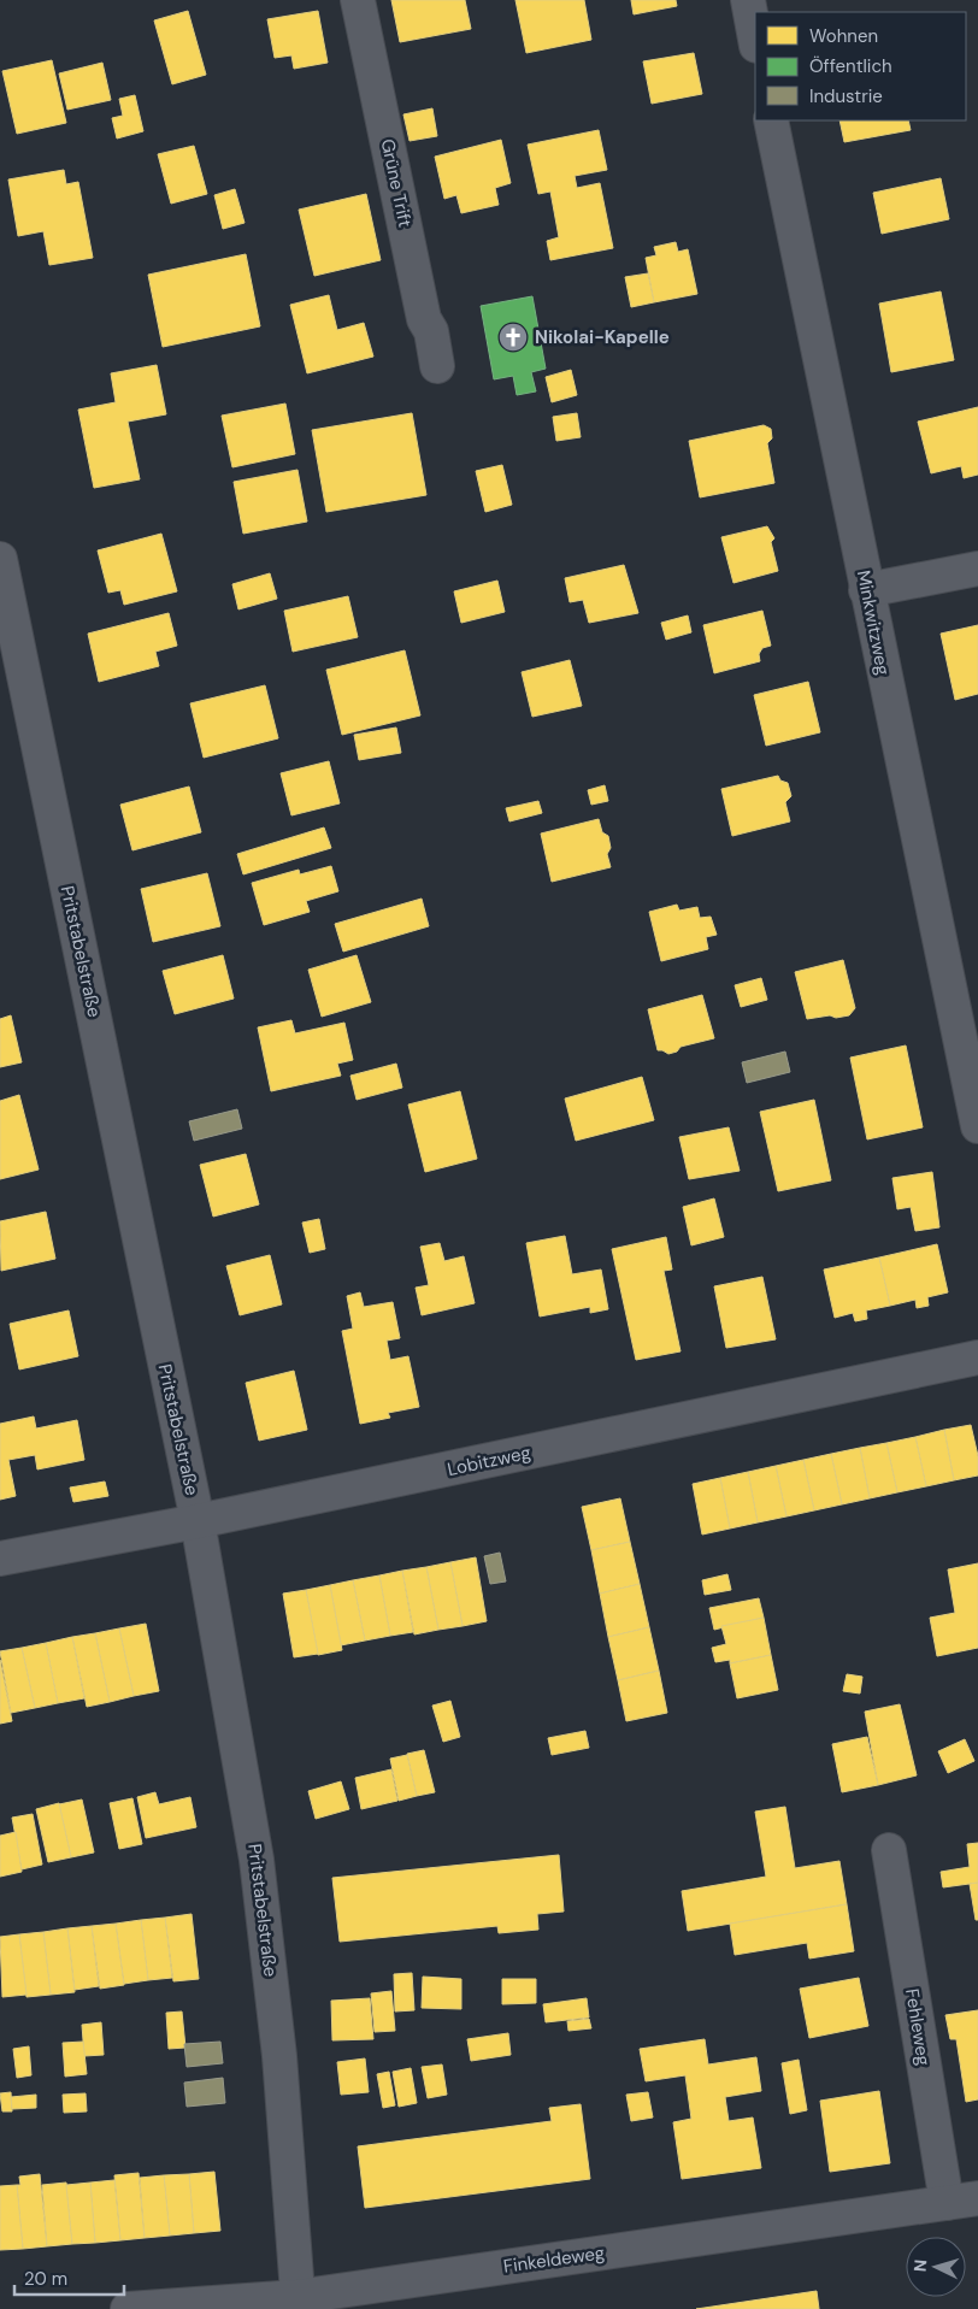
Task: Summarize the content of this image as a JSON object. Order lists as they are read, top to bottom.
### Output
{
  "streets": {
    "street": [
      "Grüne Trift",
      "Minkwitzweg",
      "Pritstabelstraße",
      "Lobitzweg",
      "Fehleweg",
      "Finkeldeweg"
    ]
  },
  "crossings": [
    ["Pritstabelstraße", "Lobitzweg"],
    ["Pritstabelstraße", "Finkeldeweg"],
    ["Fehleweg", "Finkeldeweg"]
  ],
  "places": {
    "church": ["Nikolai-Kapelle"]
  },
  "legend": ["Wohnen", "Öffentlich", "Industrie"],
  "scale_bar": "20 m",
  "north": "left"
}
